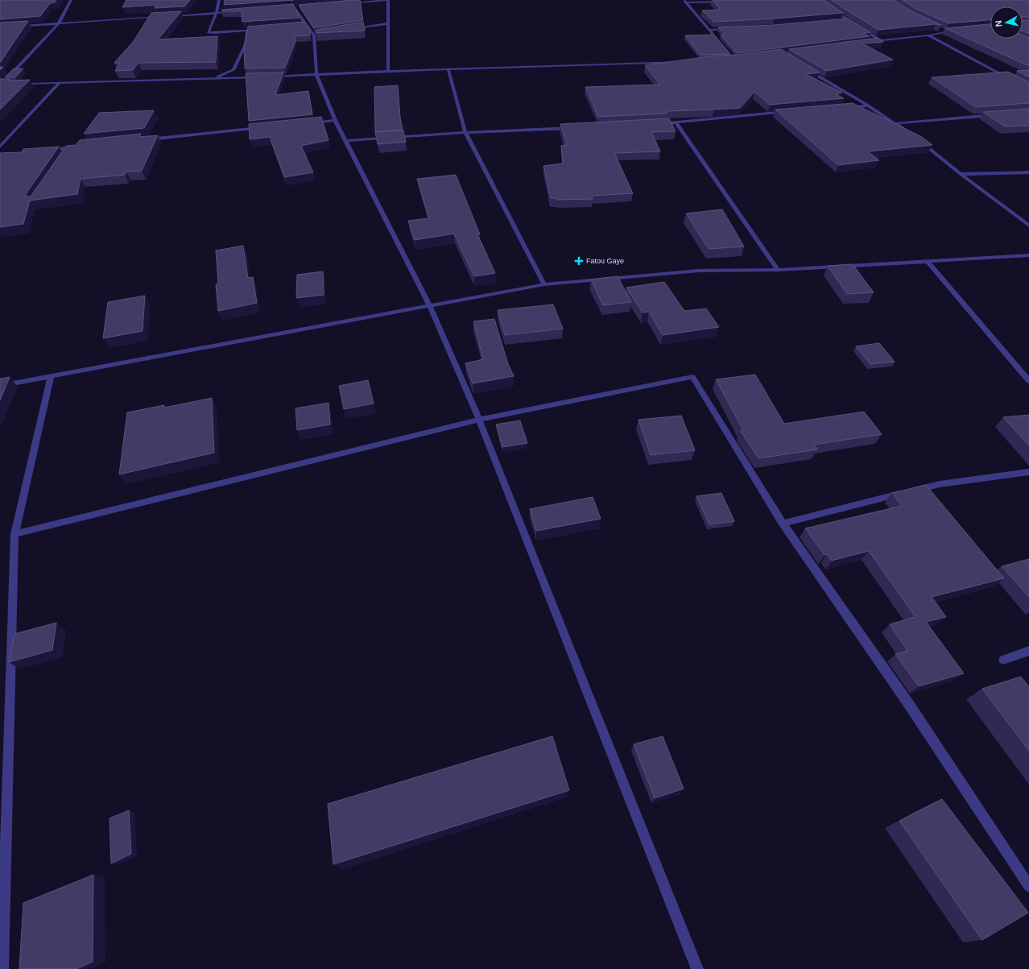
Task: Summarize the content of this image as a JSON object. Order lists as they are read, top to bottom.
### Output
{
  "places": {
    "health": ["Fatou Gaye"]
  },
  "north": "left"
}
